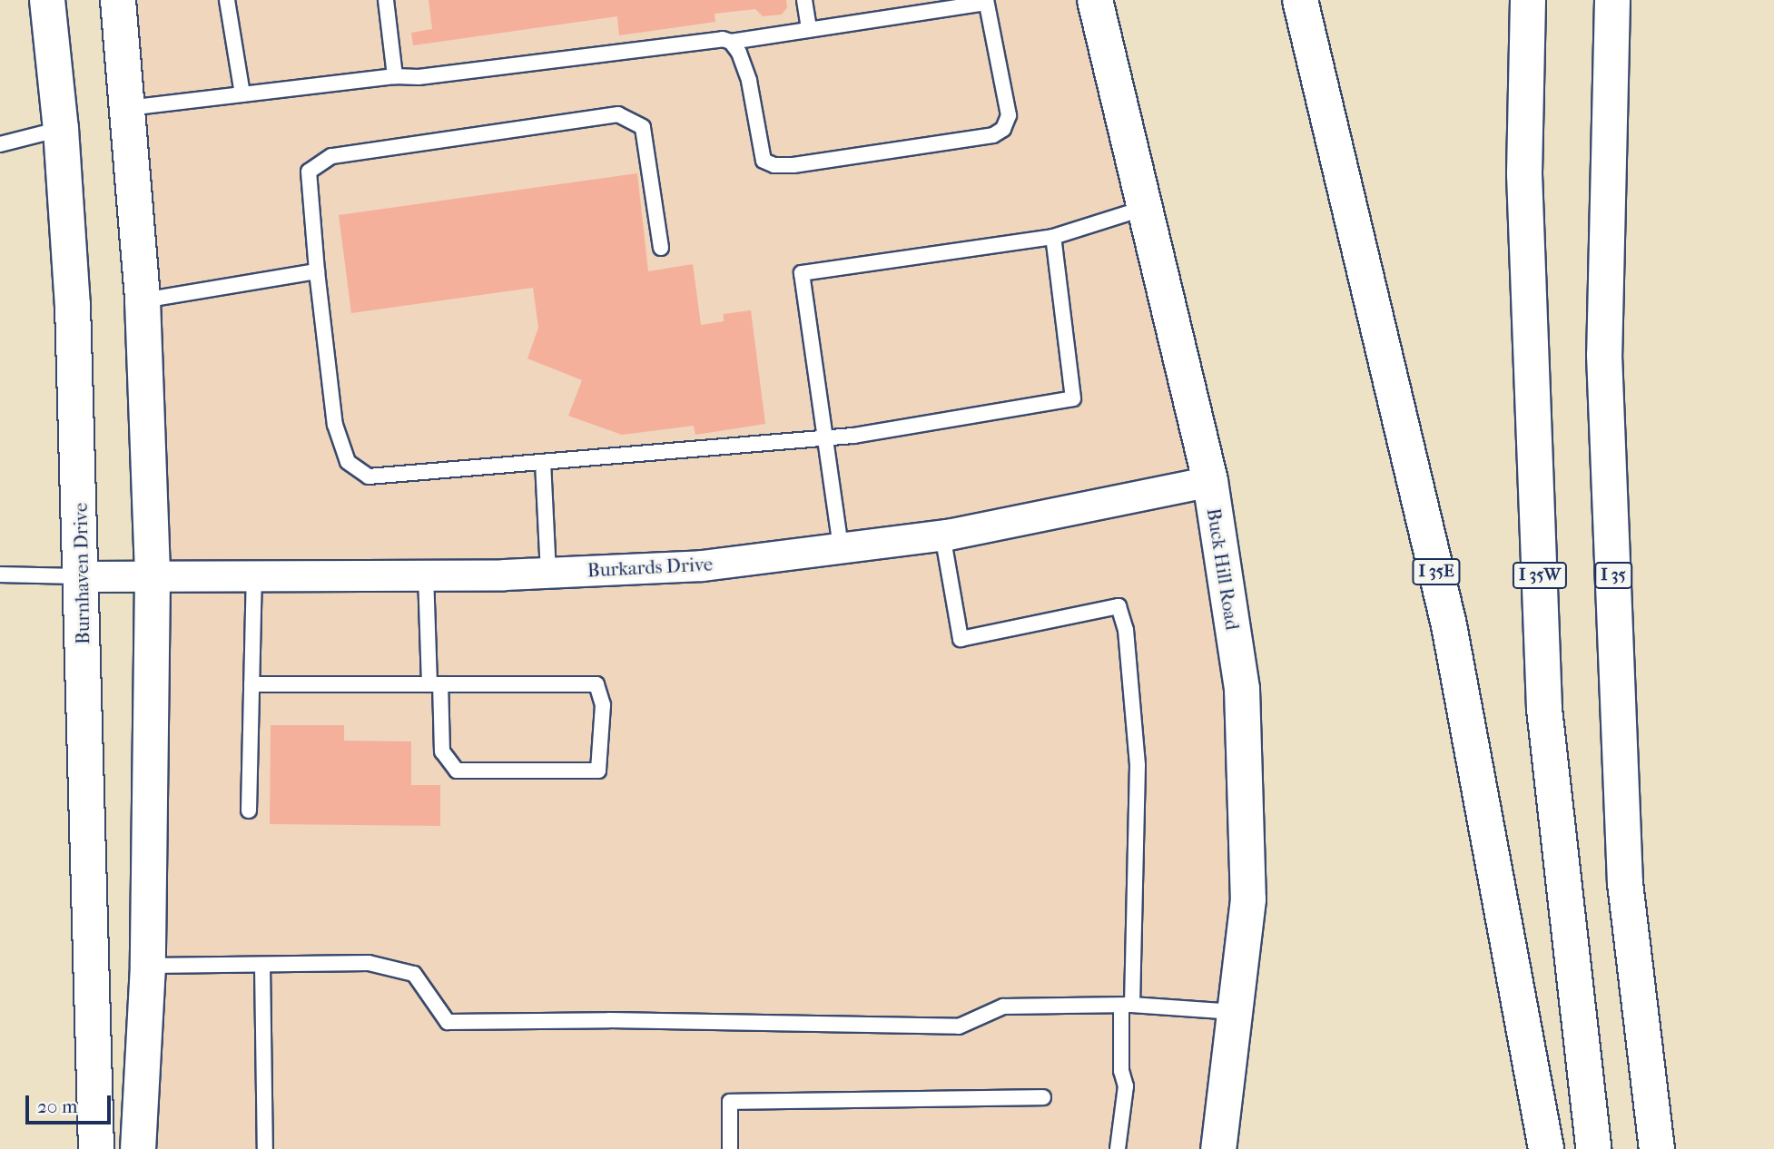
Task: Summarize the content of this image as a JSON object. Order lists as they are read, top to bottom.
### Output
{
  "streets": {
    "main road": [
      "Buck Hill Road",
      "I 35E",
      "Burnhaven Drive",
      "I 35W",
      "I 35"
    ],
    "street": ["Burkards Drive"]
  },
  "crossings": [
    ["Burkards Drive", "Buck Hill Road"],
    ["Burkards Drive", "Burnhaven Drive"]
  ],
  "scale_bar": "20 m"
}
